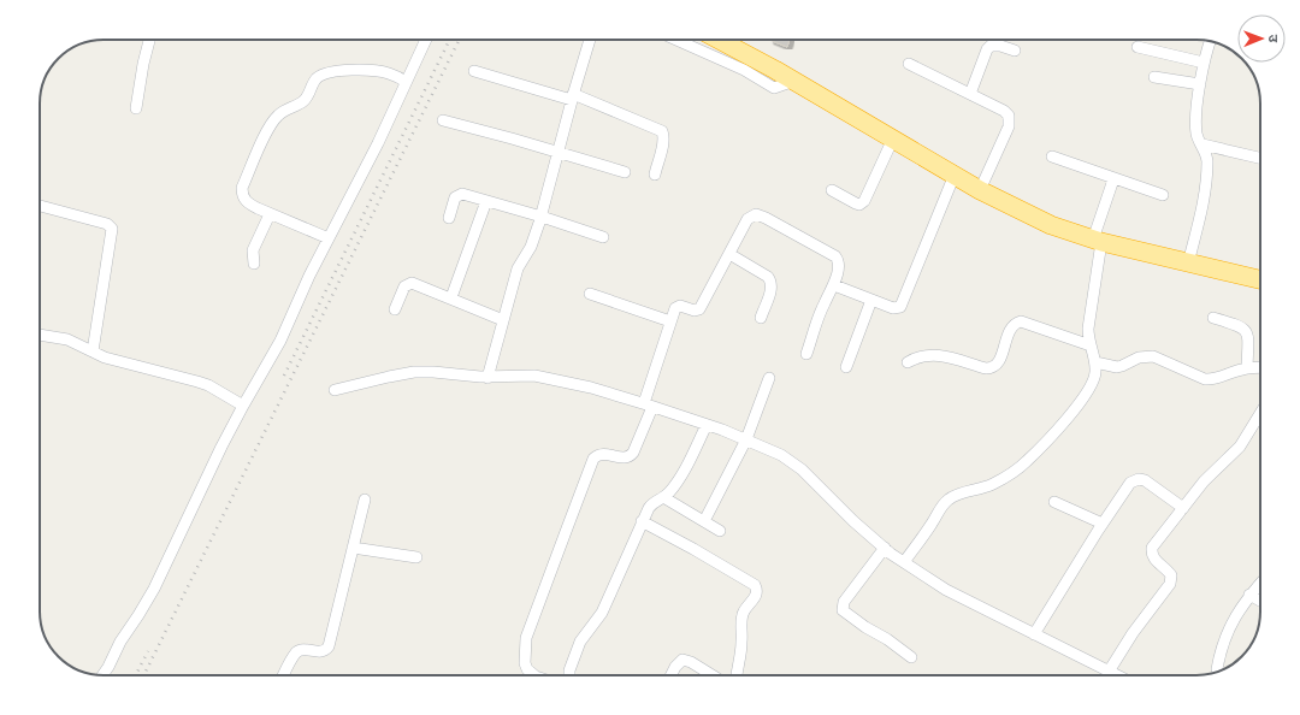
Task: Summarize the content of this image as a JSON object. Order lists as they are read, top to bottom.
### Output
{
  "north": "right"
}
